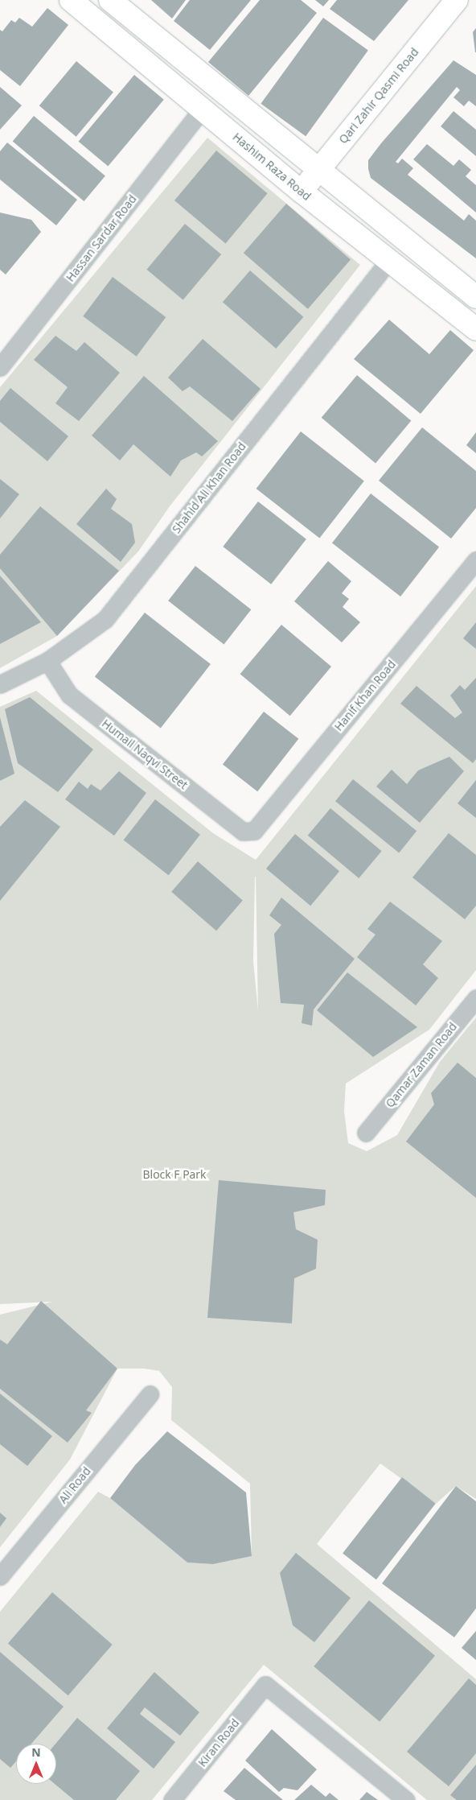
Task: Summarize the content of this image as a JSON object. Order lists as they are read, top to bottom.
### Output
{
  "streets": {
    "street": [
      "Qari Zahir Qasmi Road",
      "Hashim Raza Road",
      "Hassan Sardar Road",
      "Shahid Ali Khan Road",
      "Hanif Khan Road",
      "Humail Naqvi Street",
      "Qamar Zaman Road",
      "Ali Road",
      "Kiran Road"
    ]
  },
  "crossings": [
    ["Qari Zahir Qasmi Road", "Hashim Raza Road"],
    ["Hashim Raza Road", "Hassan Sardar Road"],
    ["Hashim Raza Road", "Shahid Ali Khan Road"],
    ["Shahid Ali Khan Road", "Humail Naqvi Street"],
    ["Hanif Khan Road", "Humail Naqvi Street"]
  ],
  "parks": ["Block F Park"],
  "north": "top"
}
